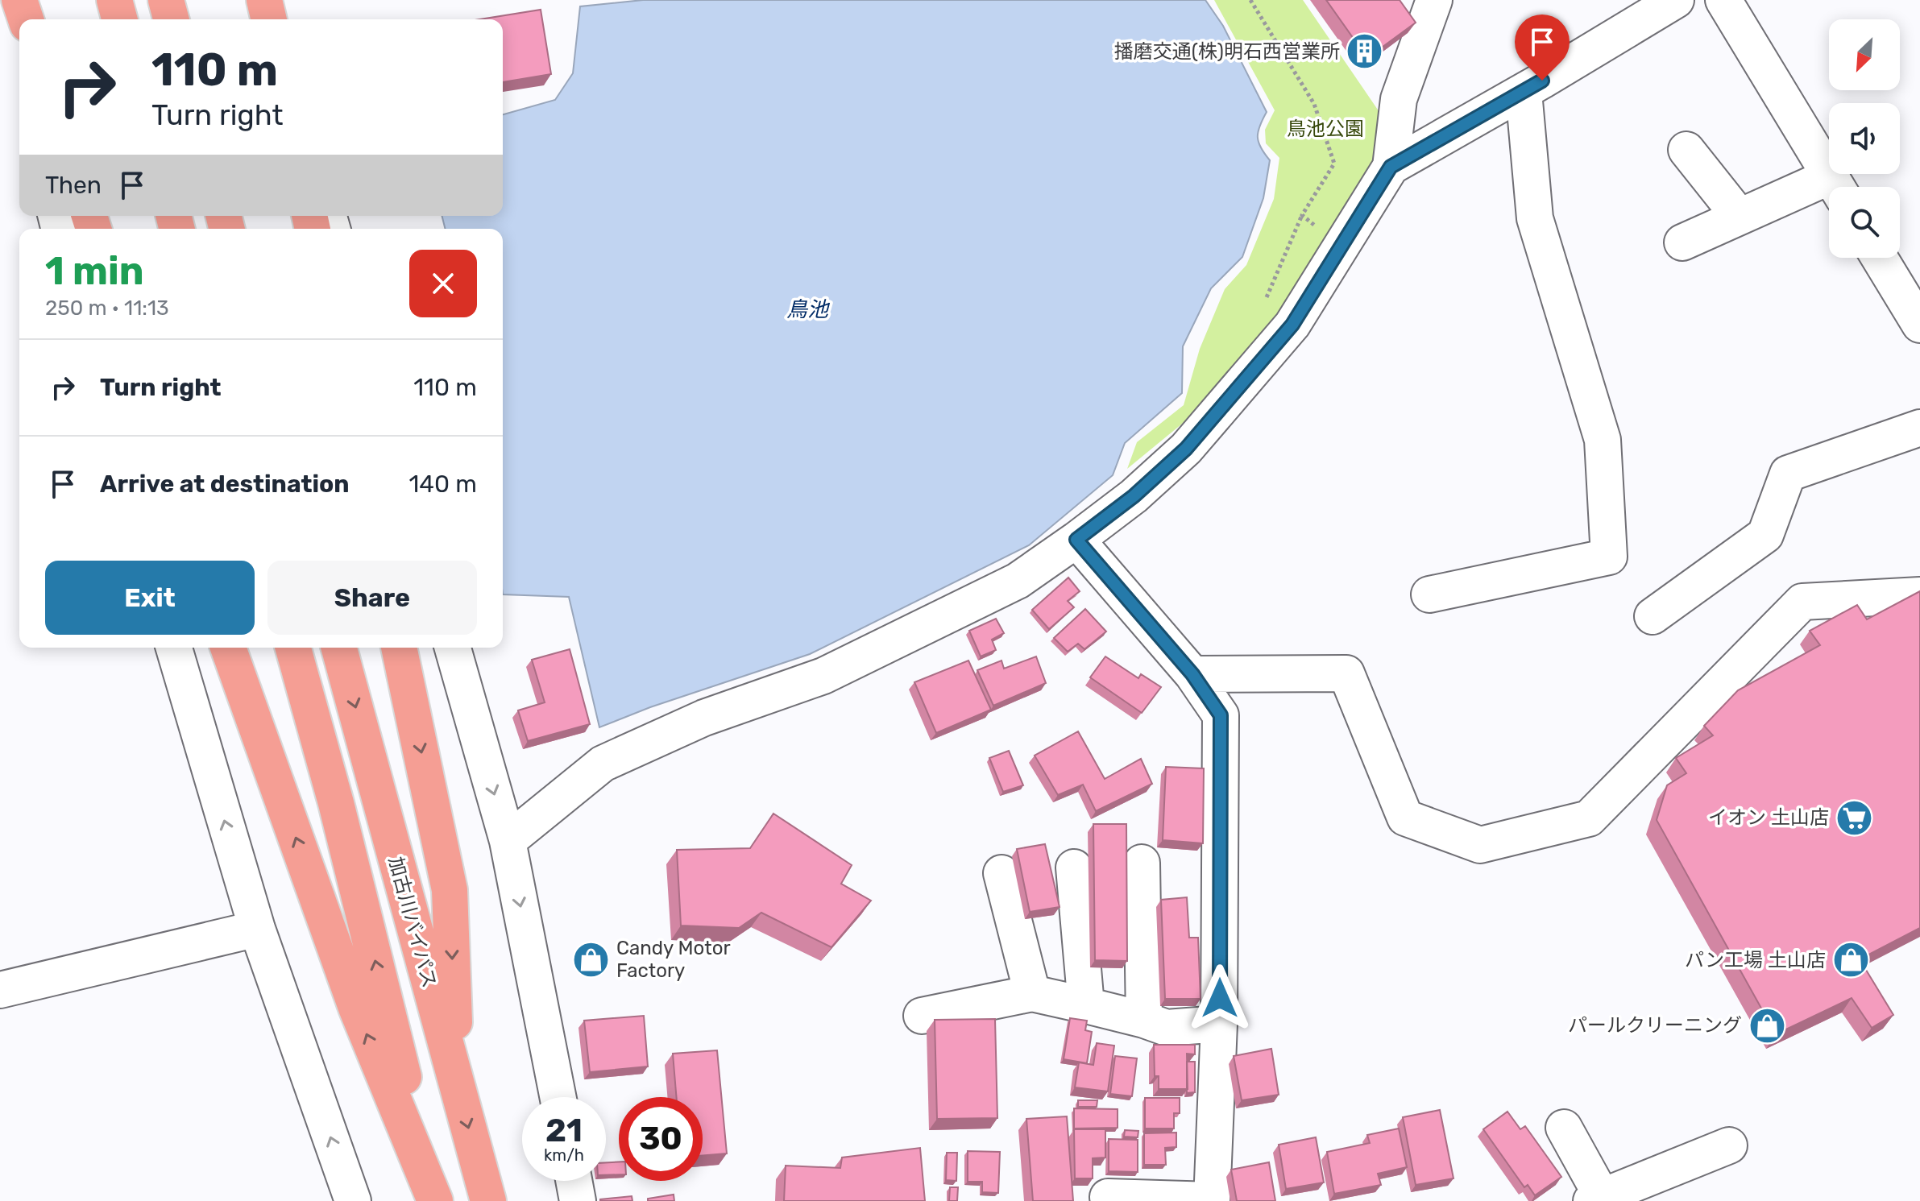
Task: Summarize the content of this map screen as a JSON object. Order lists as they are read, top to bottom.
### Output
{
  "streets": {
    "highway": ["加古川バイパス"]
  },
  "water": ["鳥池"],
  "parks": ["鳥池公園"],
  "places": {
    "building": ["播磨交通(株)明石西営業所"],
    "supermarket": ["イオン 土山店"],
    "shop": ["Candy Motor Factory", "パン工場 土山店", "パールクリーニング"]
  },
  "north": "bottom left",
  "page": {
    "turn": ["110 m", "Turn right"],
    "then": "Then",
    "heading": ["1 min", "250 m · 11:13"],
    "list": [
      {
        "name": "Turn right",
        "value": "110 m"
      },
      {
        "name": "Arrive at destination",
        "value": "140 m"
      }
    ],
    "buttons": ["Exit", "Share"],
    "speed": "21 km/h",
    "limit": "30"
  }
}
